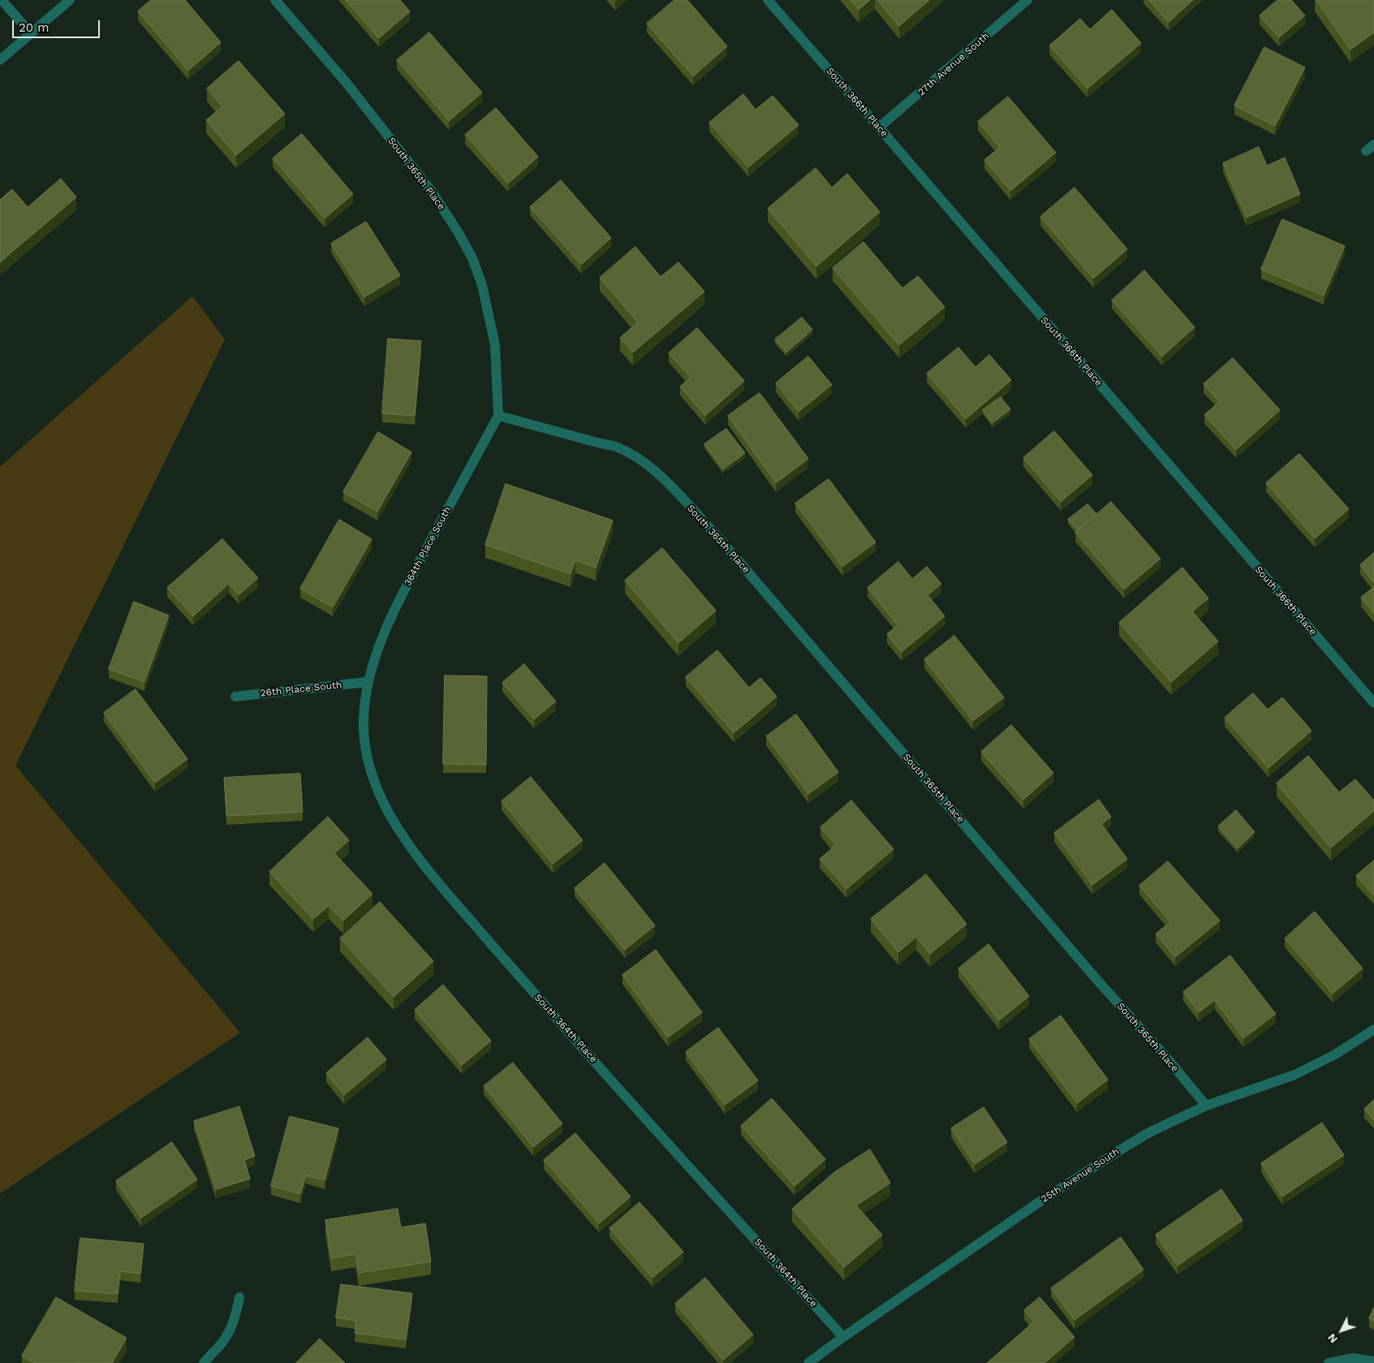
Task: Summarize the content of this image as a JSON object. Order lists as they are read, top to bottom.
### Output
{
  "streets": {
    "street": [
      "27th Avenue South",
      "South 366th Place",
      "South 365th Place",
      "364th Place South",
      "26th Place South",
      "South 364th Place",
      "25th Avenue South"
    ]
  },
  "crossings": [
    ["27th Avenue South", "South 366th Place"],
    ["South 365th Place", "364th Place South"],
    ["South 365th Place", "25th Avenue South"],
    ["364th Place South", "26th Place South"],
    ["364th Place South", "South 364th Place"],
    ["26th Place South", "South 364th Place"],
    ["South 364th Place", "25th Avenue South"]
  ],
  "scale_bar": "20 m",
  "north": "bottom left"
}
